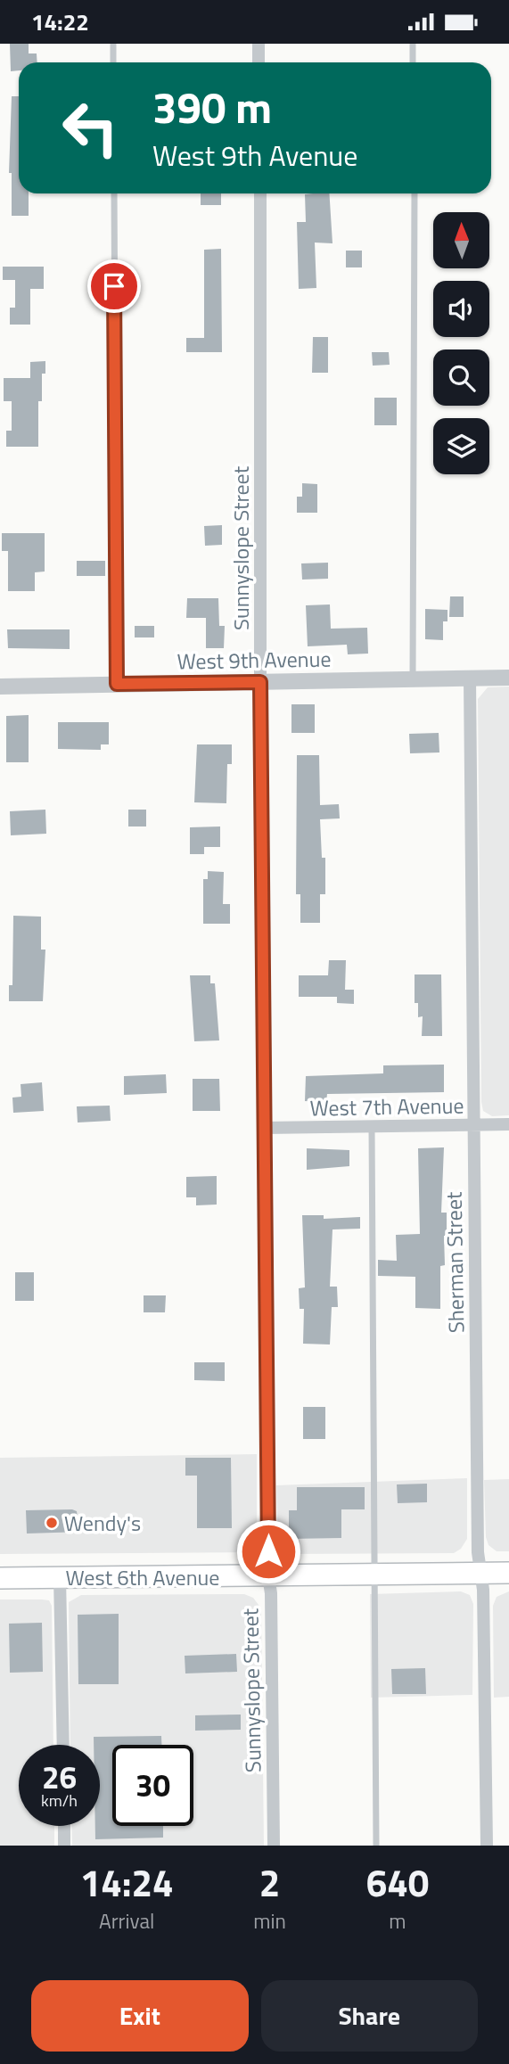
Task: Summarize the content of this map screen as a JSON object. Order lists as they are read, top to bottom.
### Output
{
  "streets": {
    "main road": ["West 6th Avenue"],
    "street": [
      "Sunnyslope Street",
      "West 9th Avenue",
      "West 7th Avenue",
      "Sherman Street"
    ]
  },
  "crossings": [
    ["Sunnyslope Street", "West 9th Avenue"],
    ["Sunnyslope Street", "West 7th Avenue"],
    ["Sunnyslope Street", "West 6th Avenue"],
    ["West 9th Avenue", "Sherman Street"],
    ["West 7th Avenue", "Sherman Street"],
    ["Sherman Street", "West 6th Avenue"]
  ],
  "places": ["Wendy's"],
  "north": "top",
  "page": {
    "status": "14:22",
    "turn": ["390 m", "West 9th Avenue"],
    "speed": "26 km/h",
    "limit": "30",
    "eta": [
      "14:24",
      "Arrival",
      "2",
      "min",
      "640",
      "m"
    ],
    "buttons": ["Exit", "Share"]
  }
}
